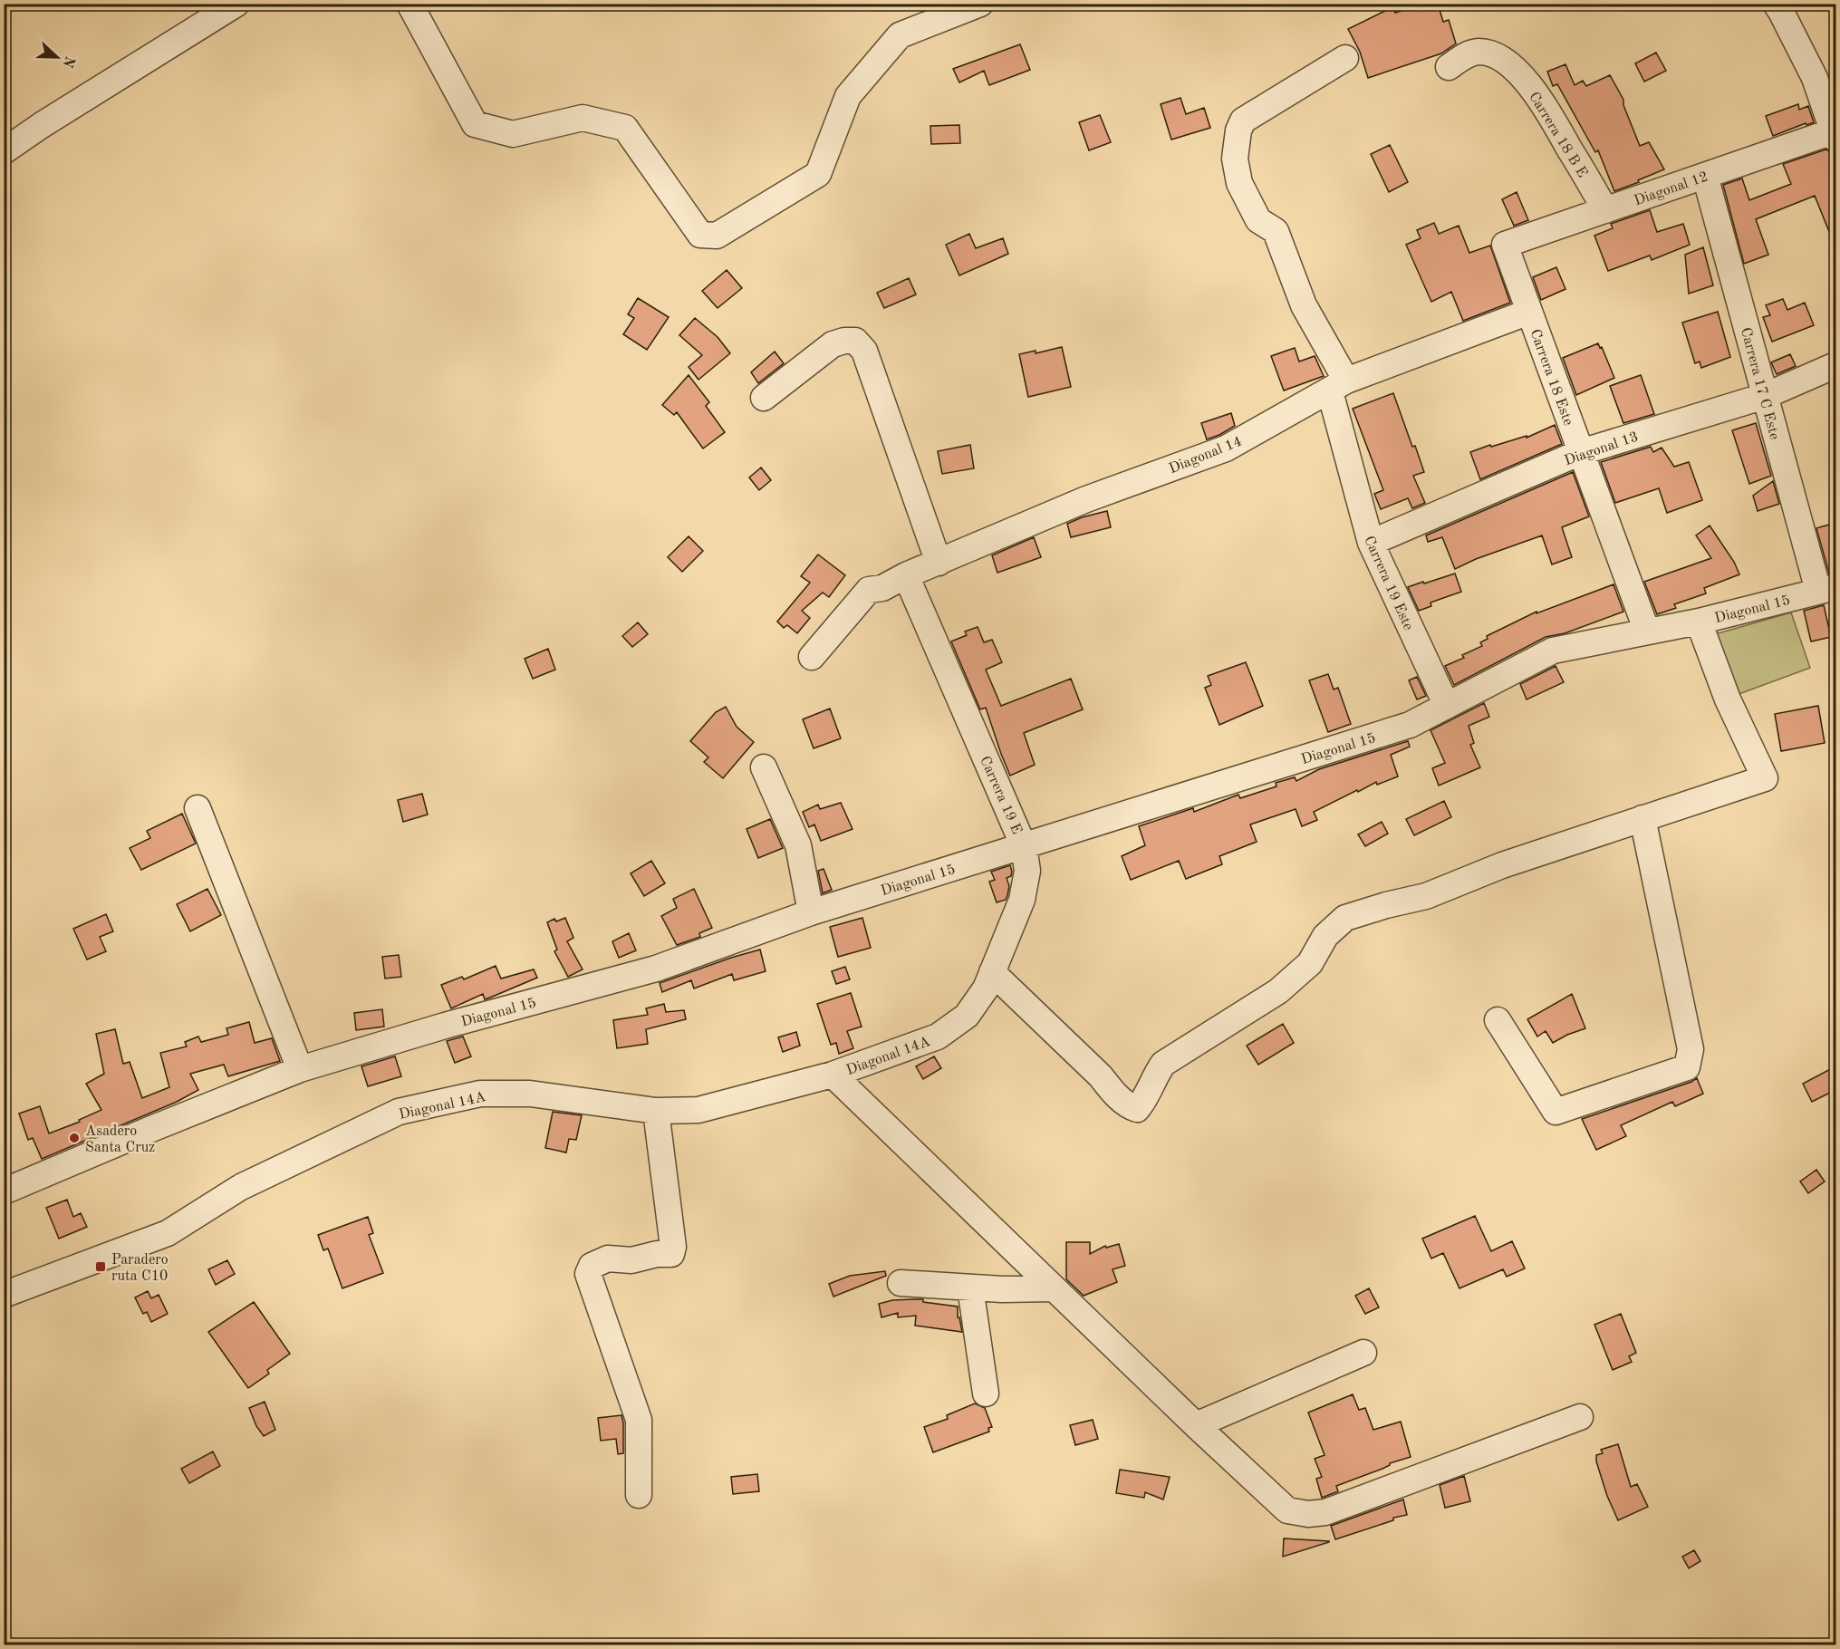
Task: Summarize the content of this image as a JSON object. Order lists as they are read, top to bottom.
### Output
{
  "streets": {
    "street": [
      "Carrera 18 B E",
      "Diagonal 12",
      "Carrera 18 Este",
      "Carrera 17 C Este",
      "Diagonal 13",
      "Diagonal 14",
      "Carrera 19 Este",
      "Diagonal 15",
      "Carrera 19 E",
      "Diagonal 14A"
    ]
  },
  "crossings": [
    ["Carrera 18 B E", "Diagonal 12"],
    ["Diagonal 12", "Carrera 18 Este"],
    ["Diagonal 12", "Carrera 17 C Este"],
    ["Carrera 18 Este", "Diagonal 13"],
    ["Carrera 18 Este", "Diagonal 14"],
    ["Carrera 18 Este", "Diagonal 15"],
    ["Carrera 17 C Este", "Diagonal 13"],
    ["Carrera 17 C Este", "Diagonal 15"],
    ["Diagonal 13", "Carrera 19 Este"],
    ["Diagonal 14", "Carrera 19 Este"],
    ["Diagonal 14", "Carrera 19 E"],
    ["Carrera 19 Este", "Diagonal 15"],
    ["Diagonal 15", "Carrera 19 E"],
    ["Carrera 19 E", "Diagonal 14A"]
  ],
  "places": {
    "other": ["Asadero Santa Cruz"],
    "transit": ["Paradero ruta C10"]
  },
  "north": "right"
}
